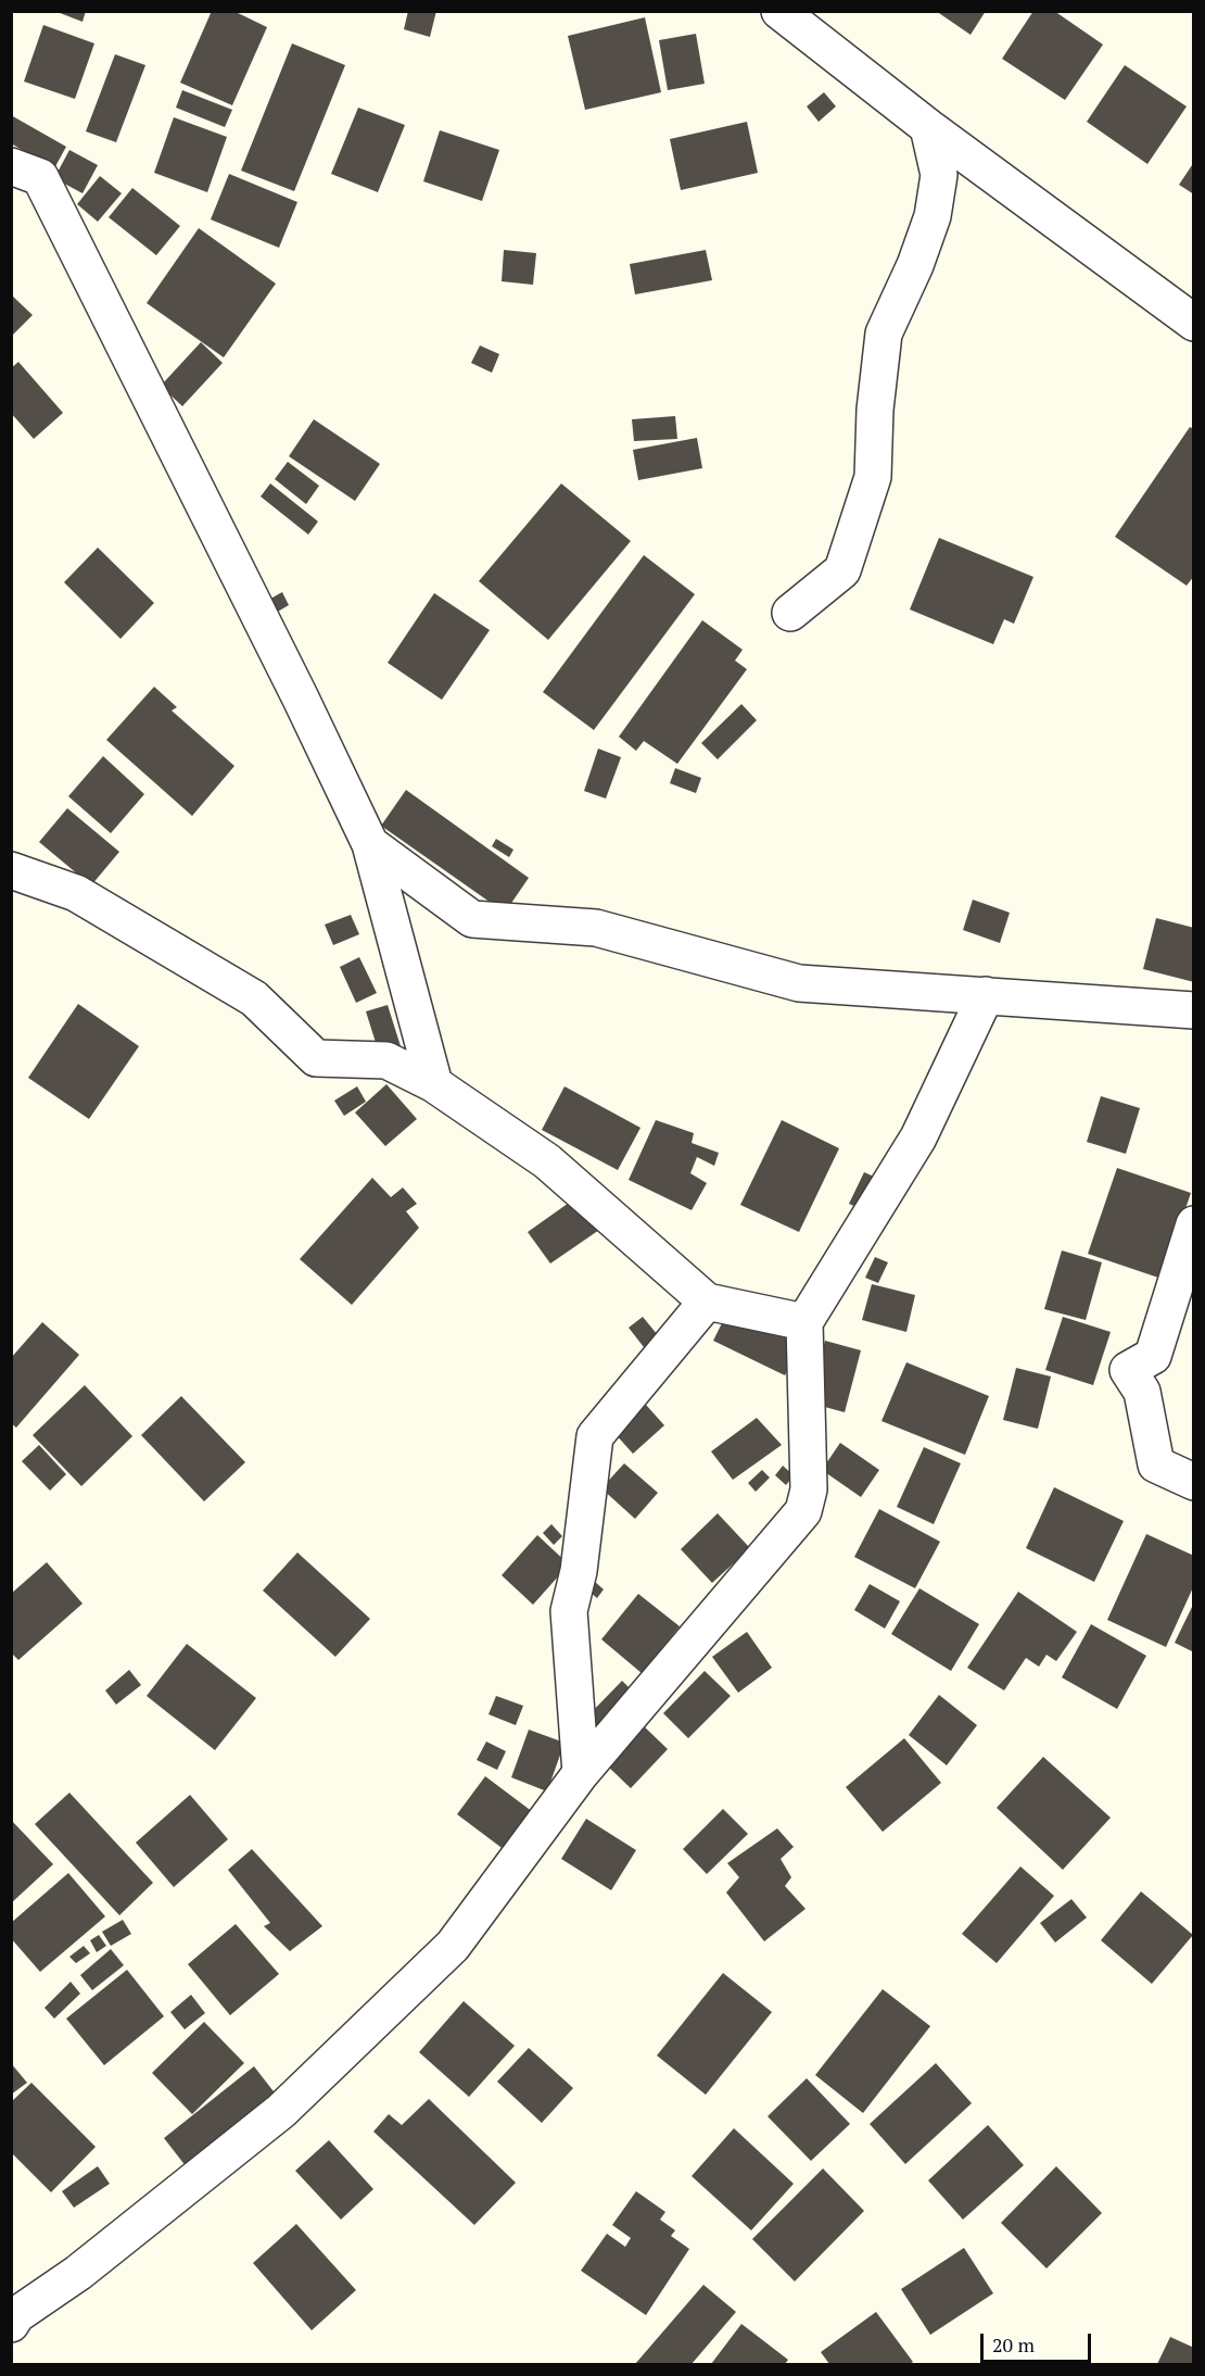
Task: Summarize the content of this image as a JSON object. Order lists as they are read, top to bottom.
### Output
{
  "scale_bar": "20 m"
}
